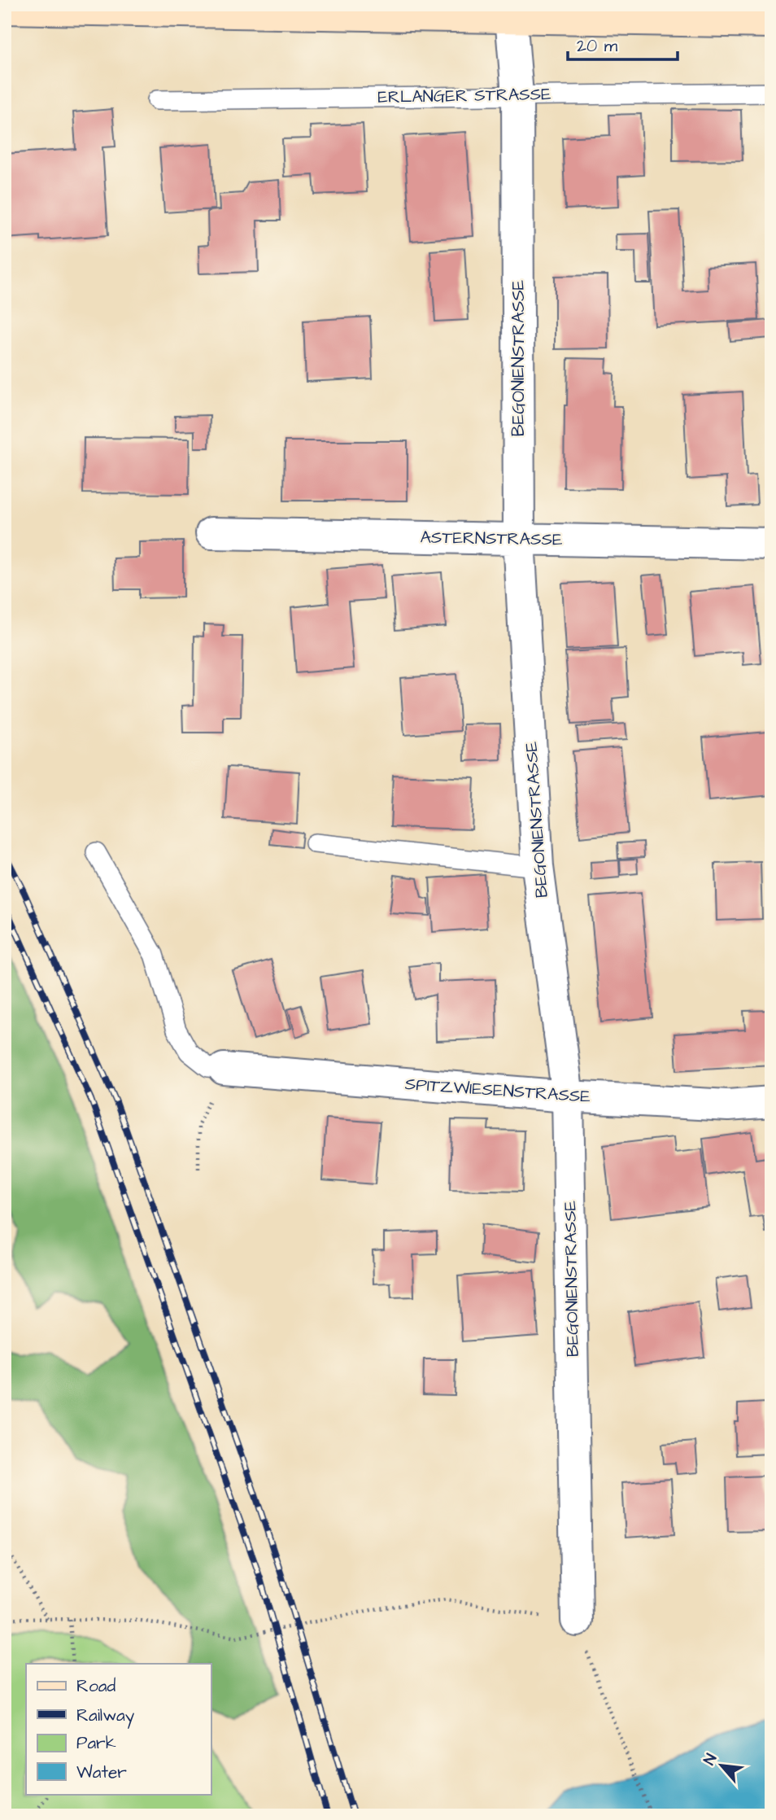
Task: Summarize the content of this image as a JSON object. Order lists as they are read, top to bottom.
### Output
{
  "streets": {
    "street": ["BEGONIENSTRASSE", "ASTERNSTRASSE", "SPITZWIESENSTRASSE"],
    "lane": ["ERLANGER STRASSE"]
  },
  "crossings": [
    ["ERLANGER STRASSE", "BEGONIENSTRASSE"],
    ["BEGONIENSTRASSE", "ASTERNSTRASSE"],
    ["BEGONIENSTRASSE", "SPITZWIESENSTRASSE"]
  ],
  "legend": [
    "Road",
    "Railway",
    "Park",
    "Water"
  ],
  "scale_bar": "20 m",
  "north": "top left"
}
